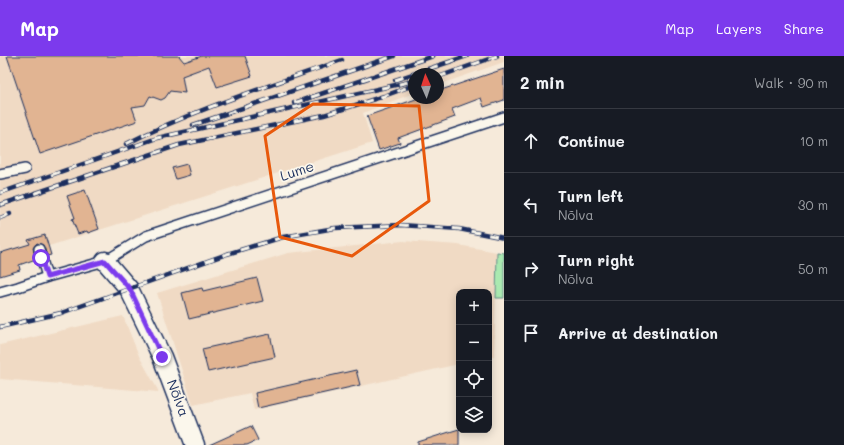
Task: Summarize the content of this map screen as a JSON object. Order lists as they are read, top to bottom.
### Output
{
  "streets": {
    "street": ["Nõlva"],
    "lane": ["Lume"]
  },
  "crossings": [
    ["Lume", "Nõlva"]
  ],
  "north": "top",
  "page": {
    "header": "Map",
    "nav": ["Map", "Layers", "Share"],
    "heading": ["2 min", "Walk · 90 m"],
    "list": [
      ["Continue", "10 m"],
      ["Turn left", "Nõlva", "30 m"],
      ["Turn right", "Nõlva", "50 m"],
      "Arrive at destination"
    ],
    "map_buttons": ["+", "−"]
  }
}
